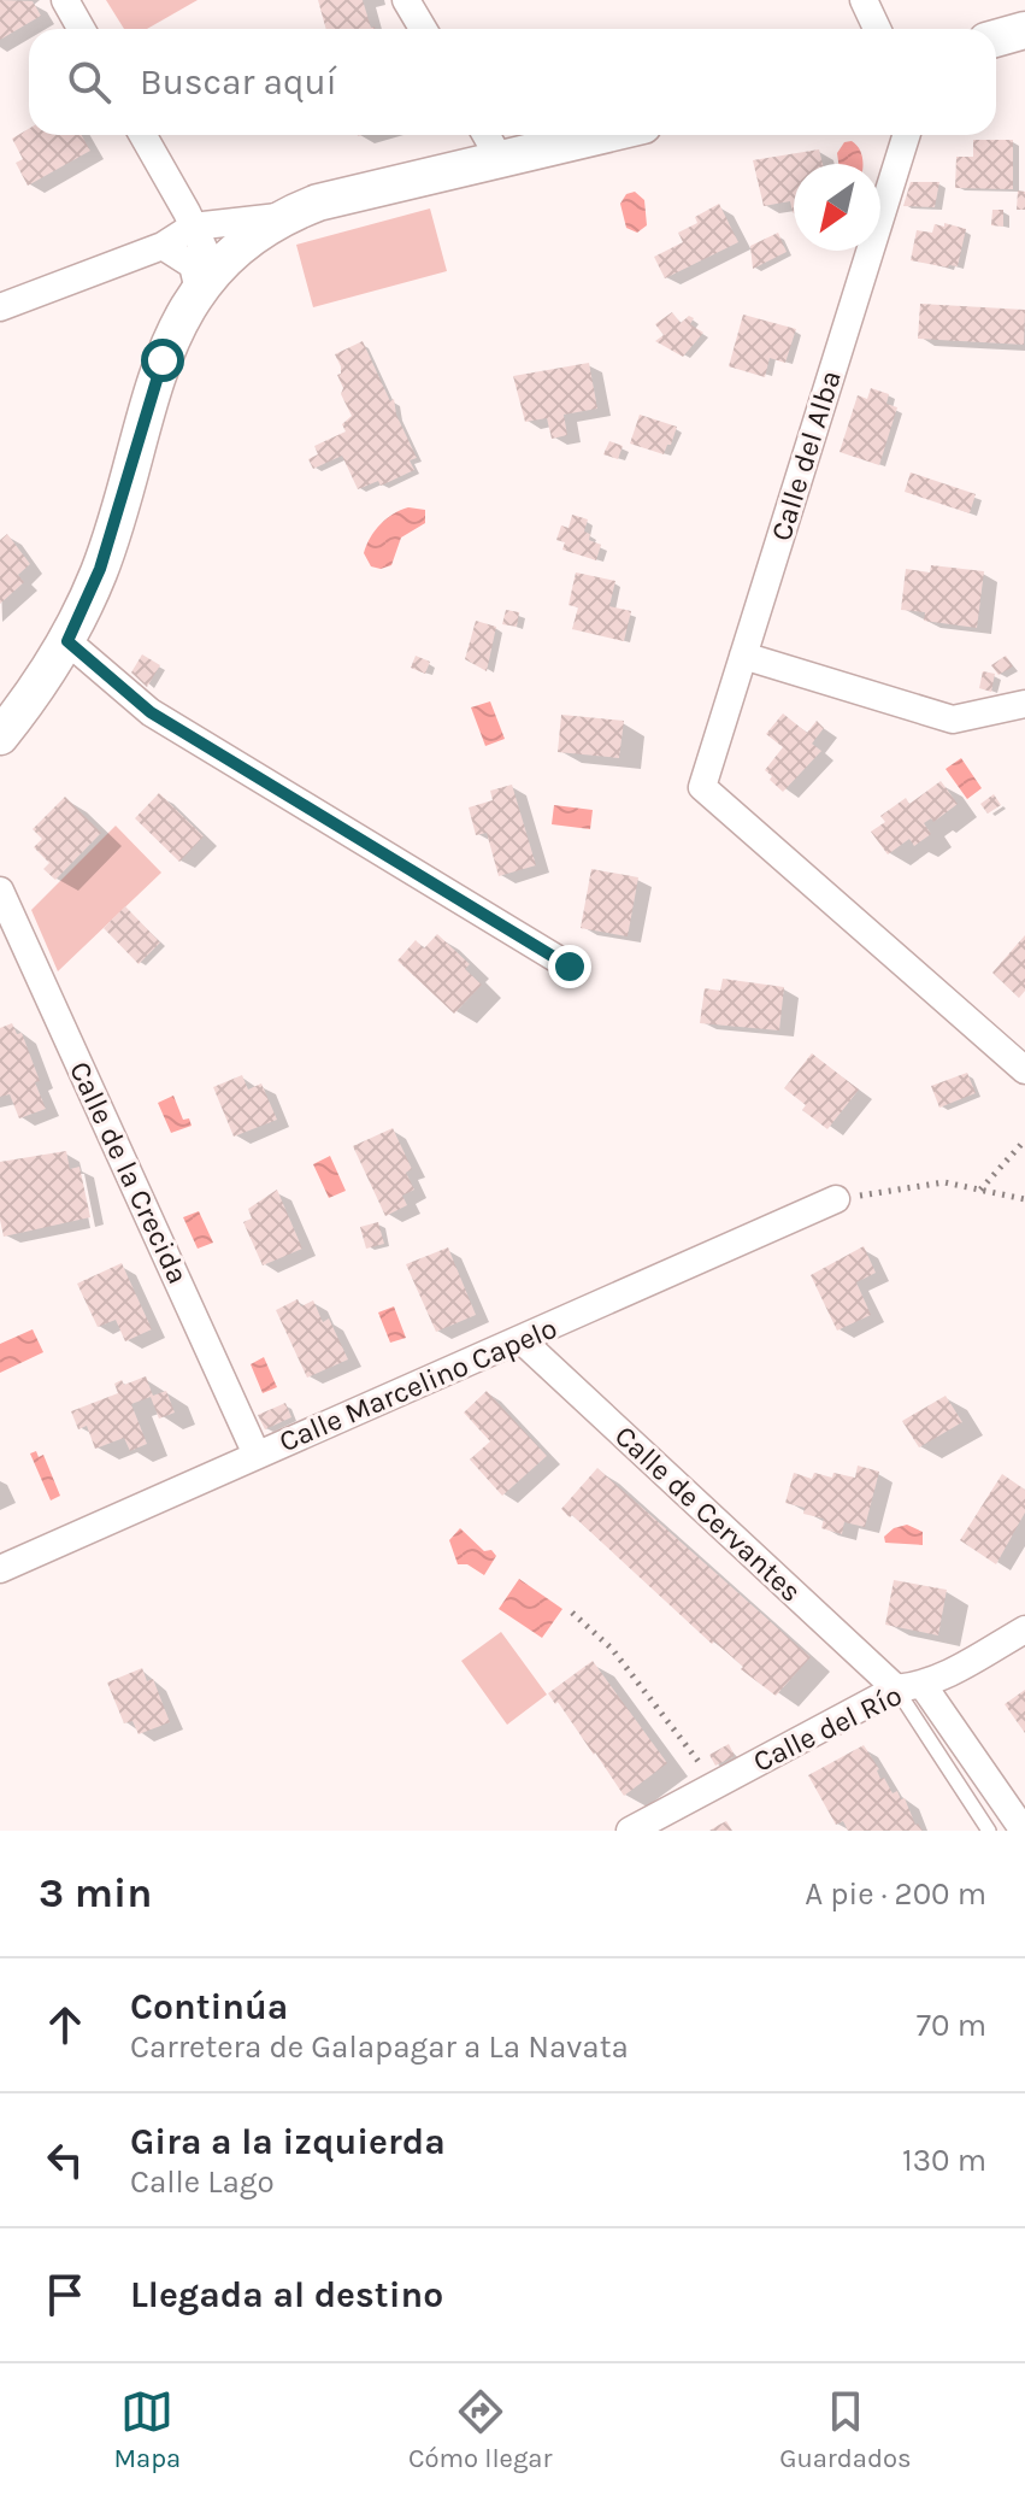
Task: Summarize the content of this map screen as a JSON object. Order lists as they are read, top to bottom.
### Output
{
  "streets": {
    "street": [
      "Calle del Alba",
      "Calle de la Crecida",
      "Calle Marcelino Capelo",
      "Calle de Cervantes",
      "Calle del Río"
    ]
  },
  "crossings": [
    ["Calle de la Crecida", "Calle Marcelino Capelo"],
    ["Calle Marcelino Capelo", "Calle de Cervantes"],
    ["Calle de Cervantes", "Calle del Río"]
  ],
  "north": "bottom left",
  "page": {
    "search": "Buscar aquí",
    "heading": ["3 min", "A pie · 200 m"],
    "list": [
      ["Continúa", "Carretera de Galapagar a La Navata", "70 m"],
      ["Gira a la izquierda", "Calle Lago", "130 m"],
      "Llegada al destino"
    ],
    "nav": ["Mapa", "Cómo llegar", "Guardados"]
  }
}
